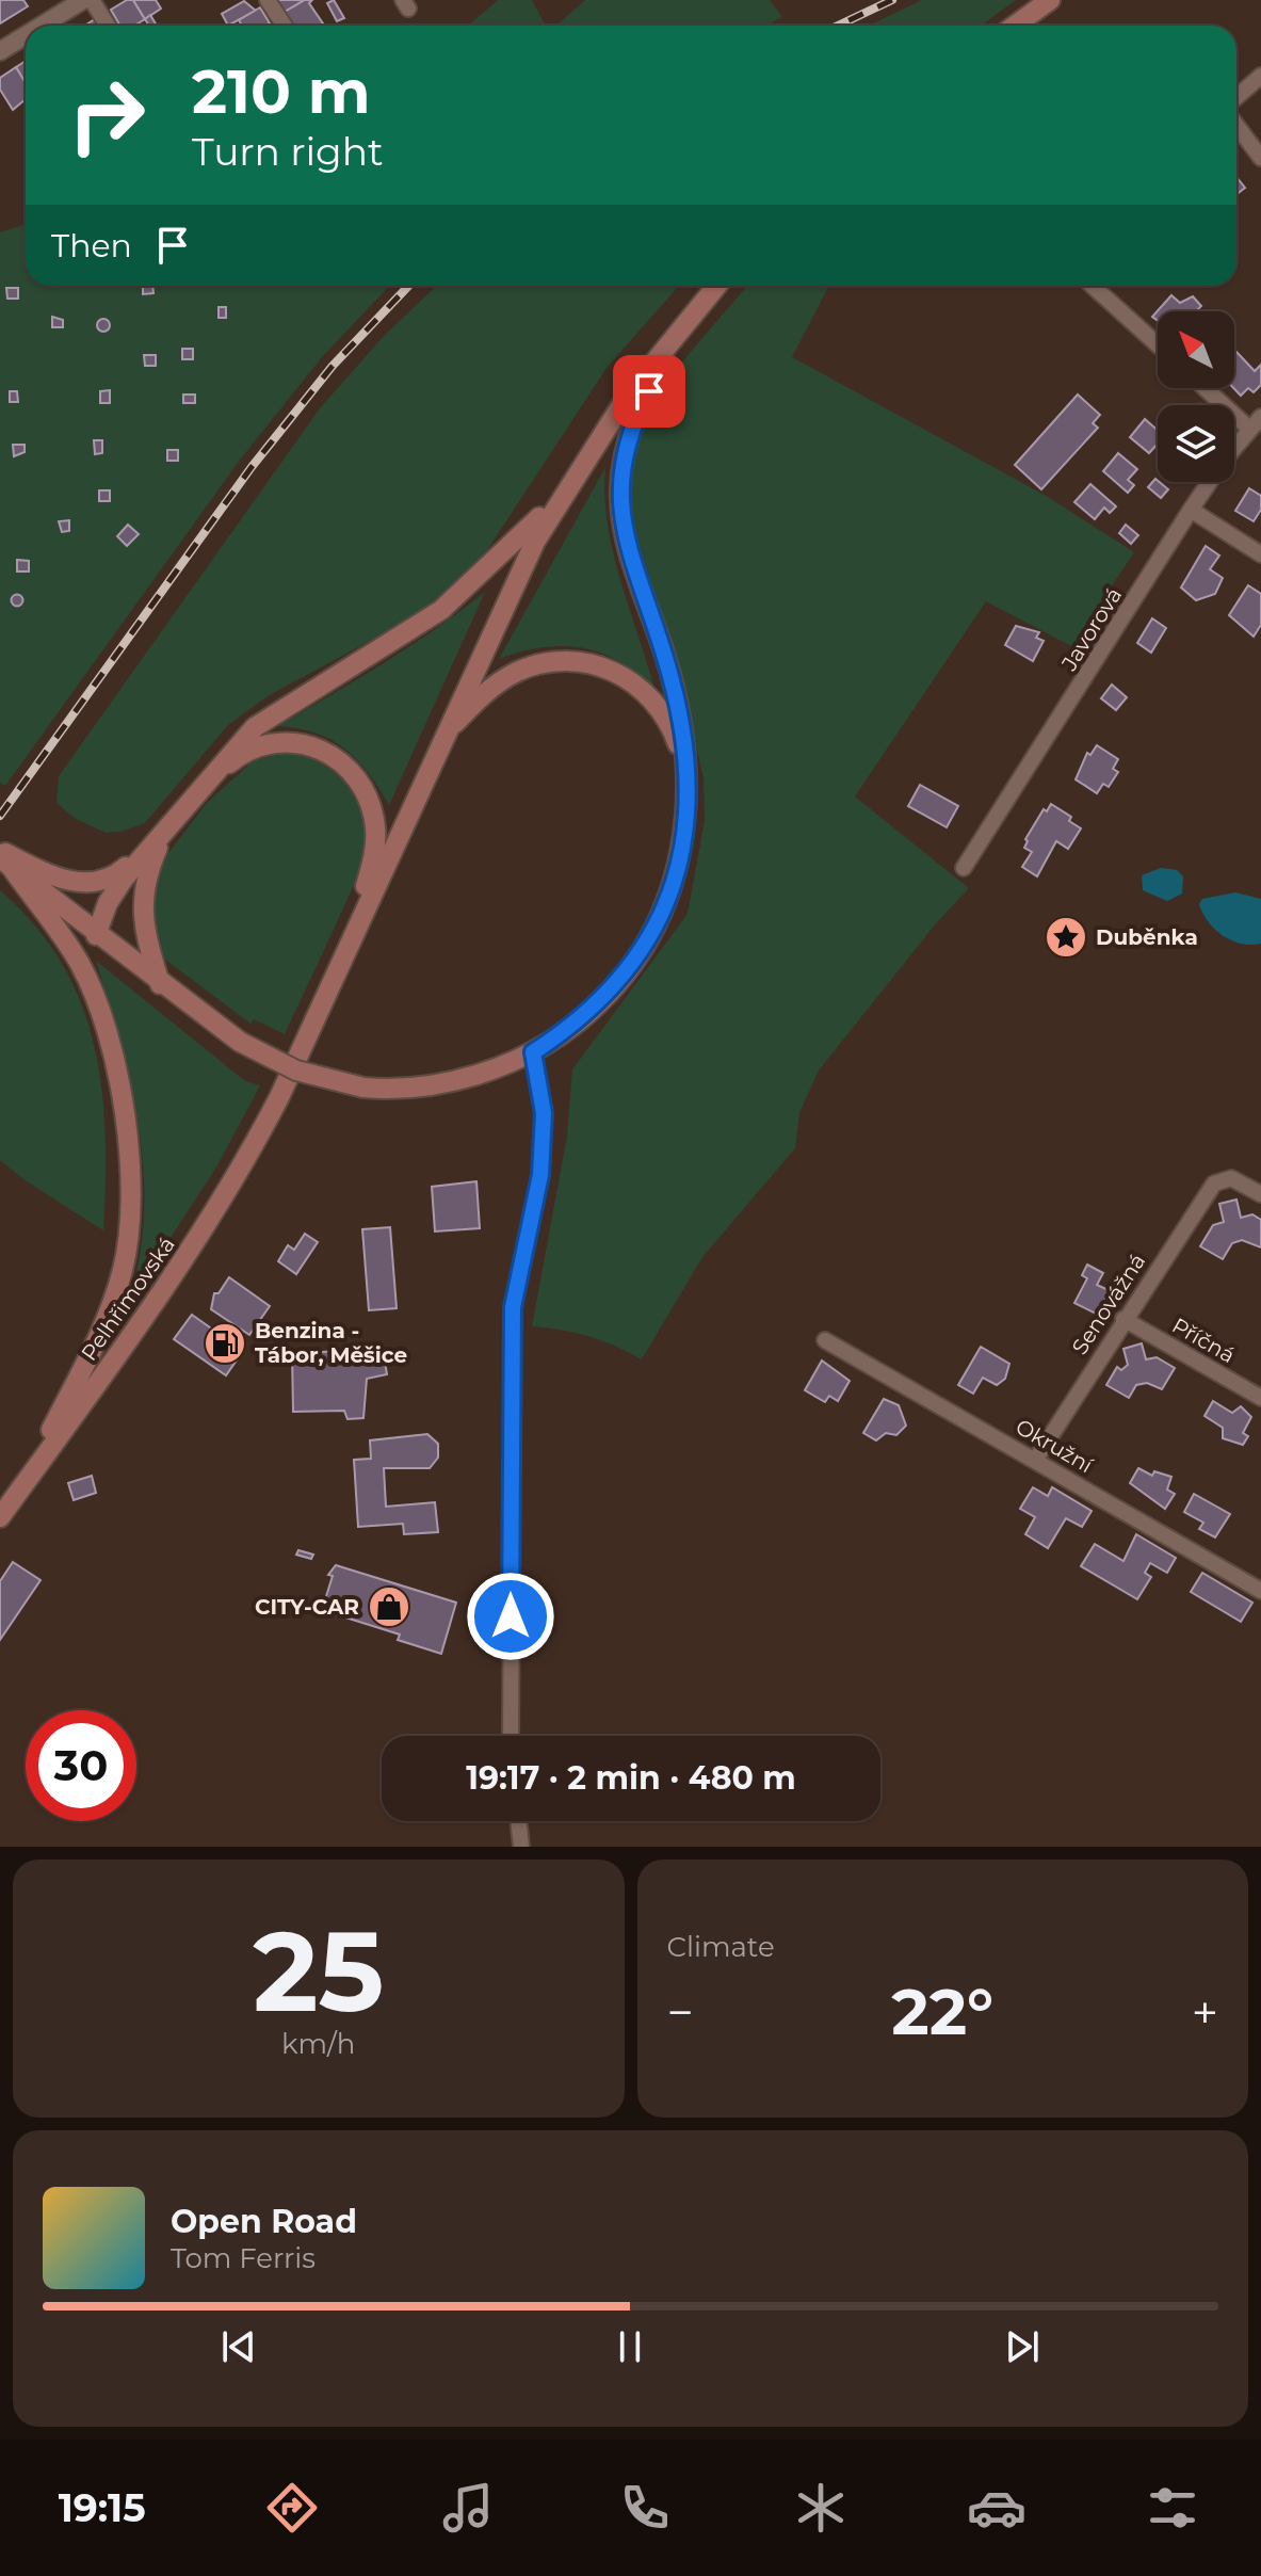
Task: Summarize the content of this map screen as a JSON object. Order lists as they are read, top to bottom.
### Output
{
  "streets": {
    "main road": ["Pelhřimovská"],
    "street": [
      "Javorová",
      "Senovážná",
      "Příčná",
      "Okružní"
    ]
  },
  "crossings": [
    ["Senovážná", "Příčná"],
    ["Senovážná", "Okružní"]
  ],
  "places": {
    "place": ["Duběnka"],
    "fuel station": ["Benzina - Tábor, Měšice"],
    "shop": ["CITY-CAR"]
  },
  "north": "top left",
  "page": {
    "turn": ["210 m", "Turn right"],
    "then": "Then",
    "limit": "30",
    "trip": "19:17 · 2 min · 480 m",
    "tile": [
      ["25", "km/h"],
      "Climate"
    ],
    "heat": ["−", "22°", "+"],
    "song": ["Open Road", "Tom Ferris"],
    "tabs": "19:15"
  }
}
